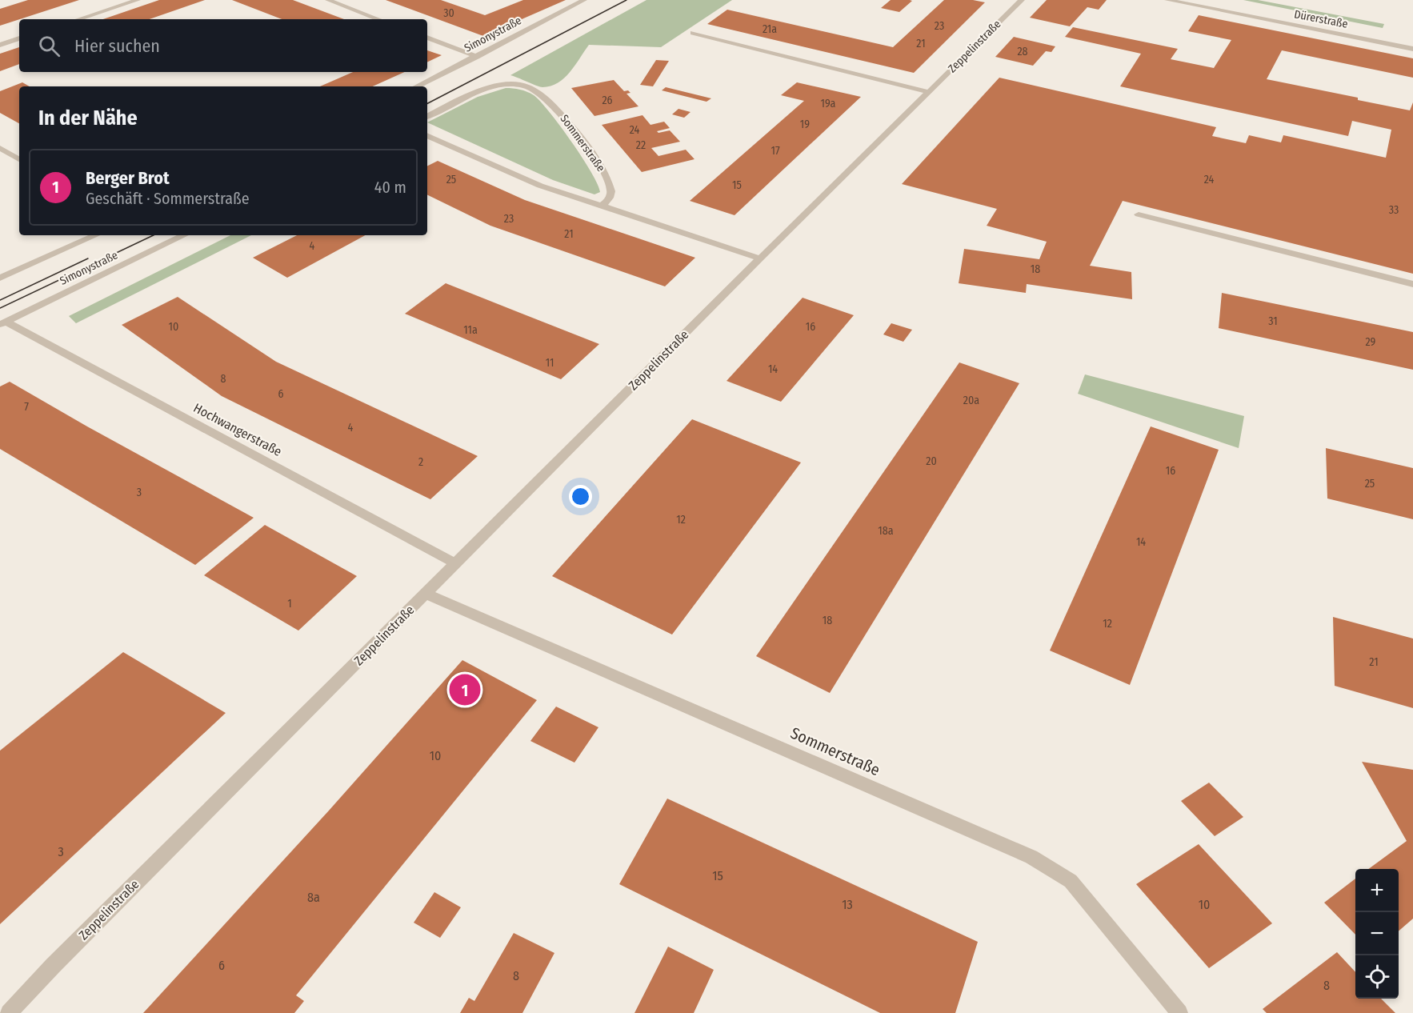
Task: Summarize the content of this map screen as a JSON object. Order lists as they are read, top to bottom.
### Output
{
  "streets": {
    "street": [
      "Dürerstraße",
      "Simonystraße",
      "Zeppelinstraße",
      "Sommerstraße",
      "Hochwangerstraße"
    ]
  },
  "crossings": [
    ["Simonystraße", "Hochwangerstraße"],
    ["Zeppelinstraße", "Sommerstraße"],
    ["Zeppelinstraße", "Hochwangerstraße"]
  ],
  "house_numbers": [
    "30",
    "23",
    "21a",
    "21",
    "28",
    "26",
    "19a",
    "19",
    "24",
    "22",
    "17",
    "25",
    "24",
    "15",
    "33",
    "23",
    "21",
    "4",
    "18",
    "31",
    "10",
    "16",
    "11a",
    "29",
    "11",
    "14",
    "8",
    "6",
    "20a",
    "7",
    "4",
    "20",
    "2",
    "16",
    "25",
    "3",
    "12",
    "18a",
    "14",
    "1",
    "18",
    "12",
    "21",
    "10",
    "3",
    "15",
    "8a",
    "13",
    "10",
    "6",
    "8",
    "8"
  ],
  "page": {
    "search": "Hier suchen",
    "heading": "In der Nähe",
    "list": [
      {
        "mark": "1",
        "name": "Berger Brot",
        "note": "Geschäft · Sommerstraße",
        "value": "40 m"
      }
    ],
    "pins": "1",
    "map_buttons": ["+", "−"]
  }
}
